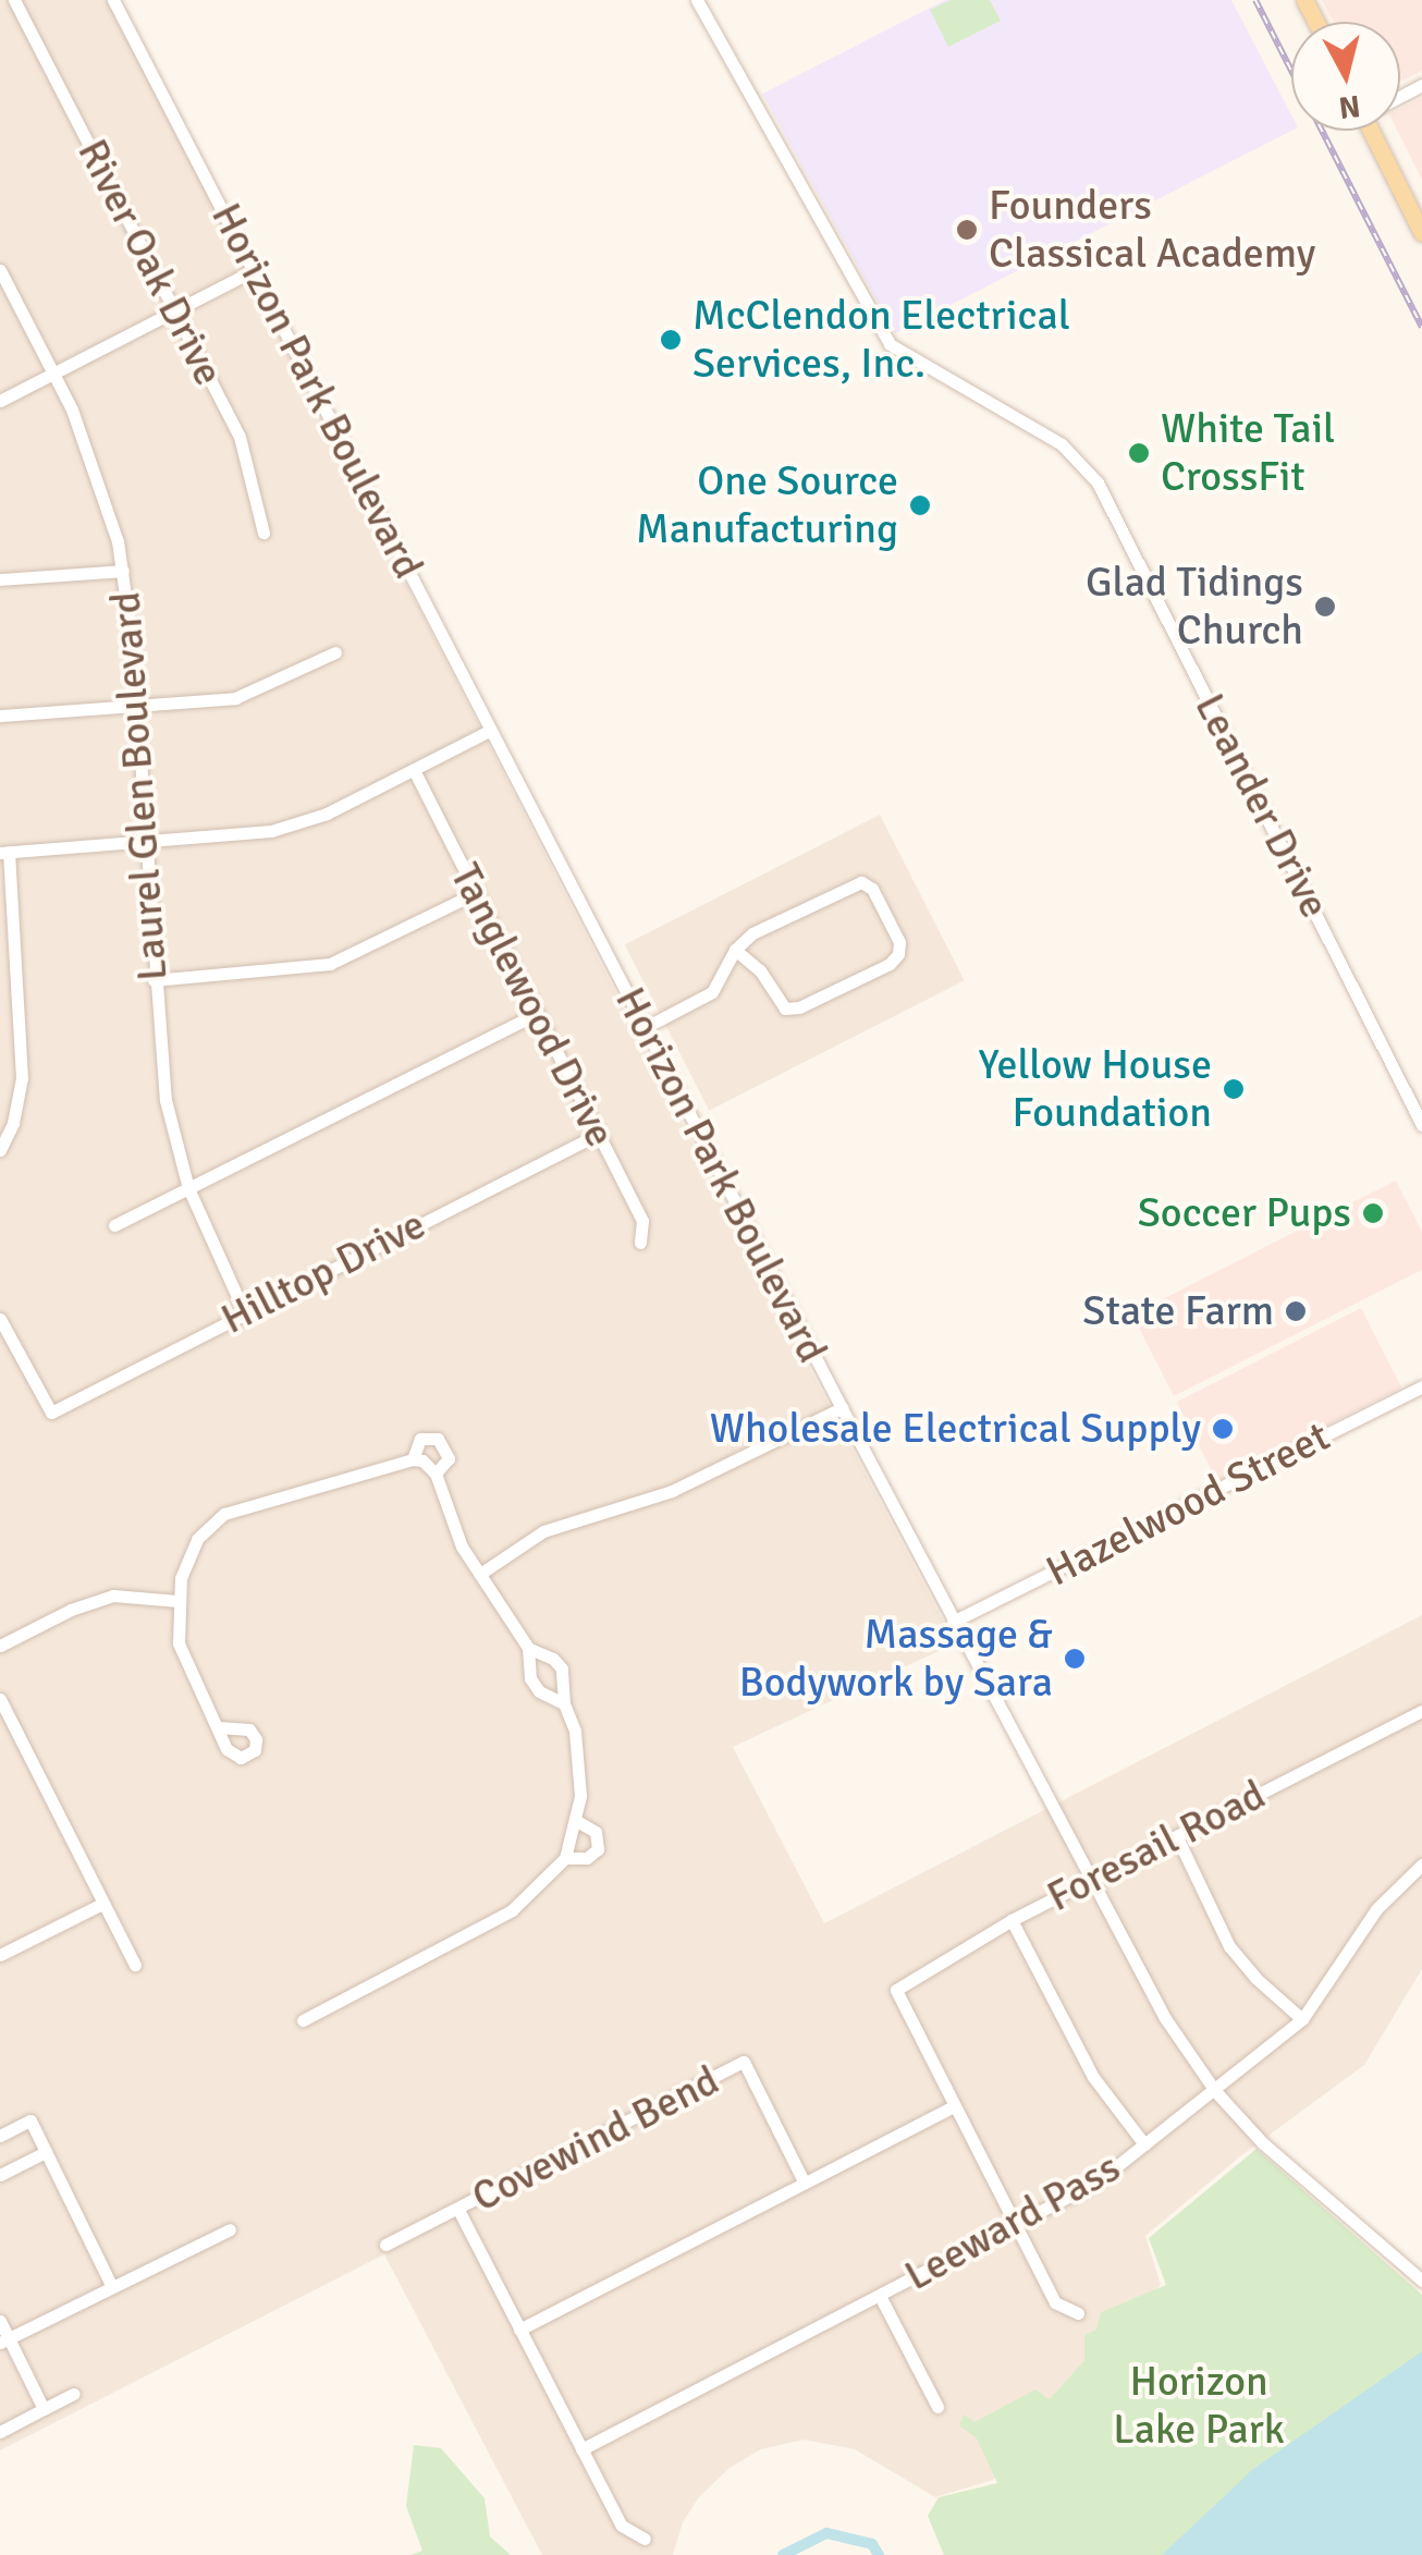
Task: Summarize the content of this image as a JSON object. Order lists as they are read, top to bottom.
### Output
{
  "streets": {
    "street": [
      "River Oak Drive",
      "Horizon Park Boulevard",
      "Laurel Glen Boulevard",
      "Leander Drive",
      "Tanglewood Drive",
      "Hilltop Drive",
      "Hazelwood Street",
      "Foresail Road",
      "Covewind Bend",
      "Leeward Pass"
    ]
  },
  "crossings": [
    ["Horizon Park Boulevard", "Hazelwood Street"],
    ["Horizon Park Boulevard", "Foresail Road"],
    ["Horizon Park Boulevard", "Leeward Pass"],
    ["Laurel Glen Boulevard", "Hilltop Drive"],
    ["Tanglewood Drive", "Hilltop Drive"]
  ],
  "parks": ["Horizon Lake Park"],
  "places": [
    "Founders Classical Academy",
    "McClendon Electrical Services, Inc.",
    "White Tail CrossFit",
    "One Source Manufacturing",
    "Glad Tidings Church",
    "Yellow House Foundation",
    "Soccer Pups",
    "State Farm",
    "Wholesale Electrical Supply",
    "Massage & Bodywork by Sara"
  ],
  "north": "bottom"
}
